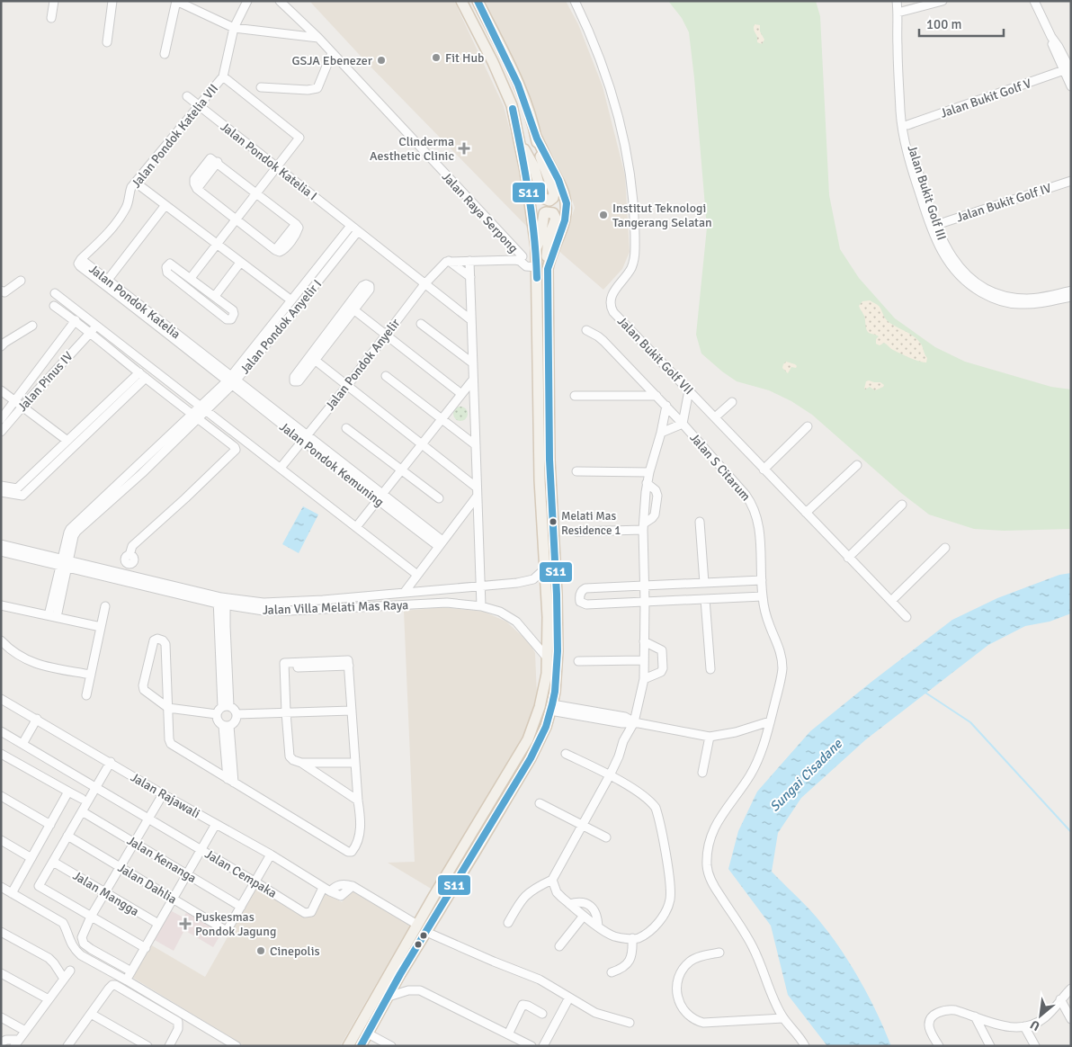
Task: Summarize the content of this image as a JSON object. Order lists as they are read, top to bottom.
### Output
{
  "streets": {
    "main road": ["Jalan Raya Serpong"],
    "street": [
      "Jalan Bukit Golf V",
      "Jalan Pondok Katelia VII",
      "Jalan Pondok Katelia I",
      "Jalan Bukit Golf III",
      "Jalan Bukit Golf IV",
      "Jalan Pondok Katelia",
      "Jalan Pondok Anyelir I",
      "Jalan Bukit Golf VII",
      "Jalan Pondok Anyelir",
      "Jalan Pinus IV",
      "Jalan Pondok Kemuning",
      "Jalan S Citarum",
      "Jalan Villa Melati Mas Raya",
      "Jalan Rajawali",
      "Jalan Kenanga",
      "Jalan Cempaka",
      "Jalan Dahlia",
      "Jalan Mangga"
    ]
  },
  "crossings": [
    ["Jalan Bukit Golf V", "Jalan Bukit Golf III"],
    ["Jalan Pondok Katelia VII", "Jalan Pondok Katelia I"],
    ["Jalan Pondok Katelia VII", "Jalan Pondok Katelia"],
    ["Jalan Pondok Katelia I", "Jalan Pondok Anyelir I"],
    ["Jalan Pondok Katelia I", "Jalan Pondok Anyelir"],
    ["Jalan Bukit Golf III", "Jalan Bukit Golf IV"],
    ["Jalan Raya Serpong", "Jalan Villa Melati Mas Raya"],
    ["Jalan Pondok Katelia", "Jalan Pondok Anyelir I"],
    ["Jalan Pondok Katelia", "Jalan Pondok Kemuning"],
    ["Jalan Pondok Anyelir I", "Jalan Pondok Kemuning"],
    ["Jalan Pondok Anyelir I", "Jalan Villa Melati Mas Raya"],
    ["Jalan Pondok Anyelir", "Jalan Pondok Kemuning"],
    ["Jalan Rajawali", "Jalan Cempaka"],
    ["Jalan Kenanga", "Jalan Dahlia"]
  ],
  "water": ["Sungai Cisadane"],
  "places": {
    "other": [
      "Fit Hub",
      "GSJA Ebenezer",
      "Institut Teknologi Tangerang Selatan",
      "Melati Mas Residence 1",
      "Cinepolis"
    ],
    "health": ["Clinderma Aesthetic Clinic", "Puskesmas Pondok Jagung"]
  },
  "lines": ["transit line S11"],
  "scale_bar": "100 m",
  "north": "bottom left"
}
